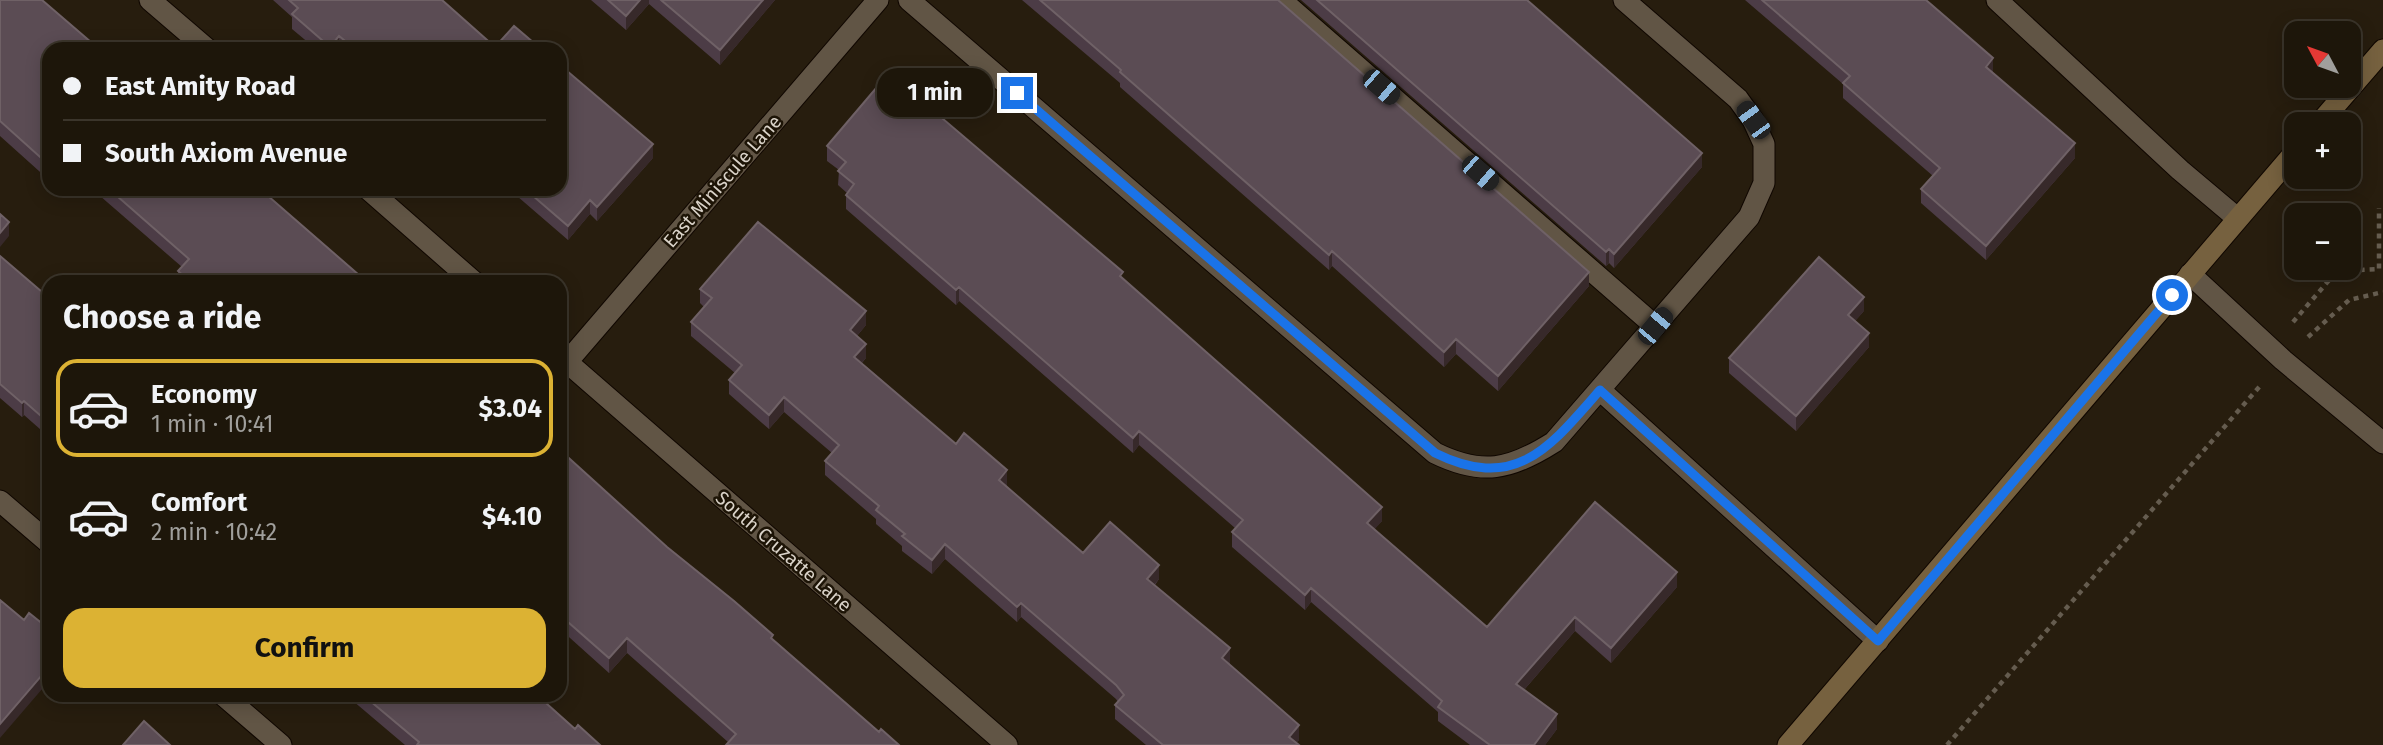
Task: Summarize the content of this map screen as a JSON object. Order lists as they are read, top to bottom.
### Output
{
  "streets": {
    "street": ["East Miniscule Lane", "South Cruzatte Lane"]
  },
  "north": "top left",
  "page": {
    "map_buttons": ["+", "−"],
    "banner": ["East Amity Road", "South Axiom Avenue"],
    "bubble": "1 min",
    "heading": "Choose a ride",
    "list": [
      {
        "name": "Economy",
        "note": "1 min · 10:41",
        "value": "$3.04"
      },
      {
        "name": "Comfort",
        "note": "2 min · 10:42",
        "value": "$4.10"
      }
    ],
    "buttons": "Confirm"
  }
}
